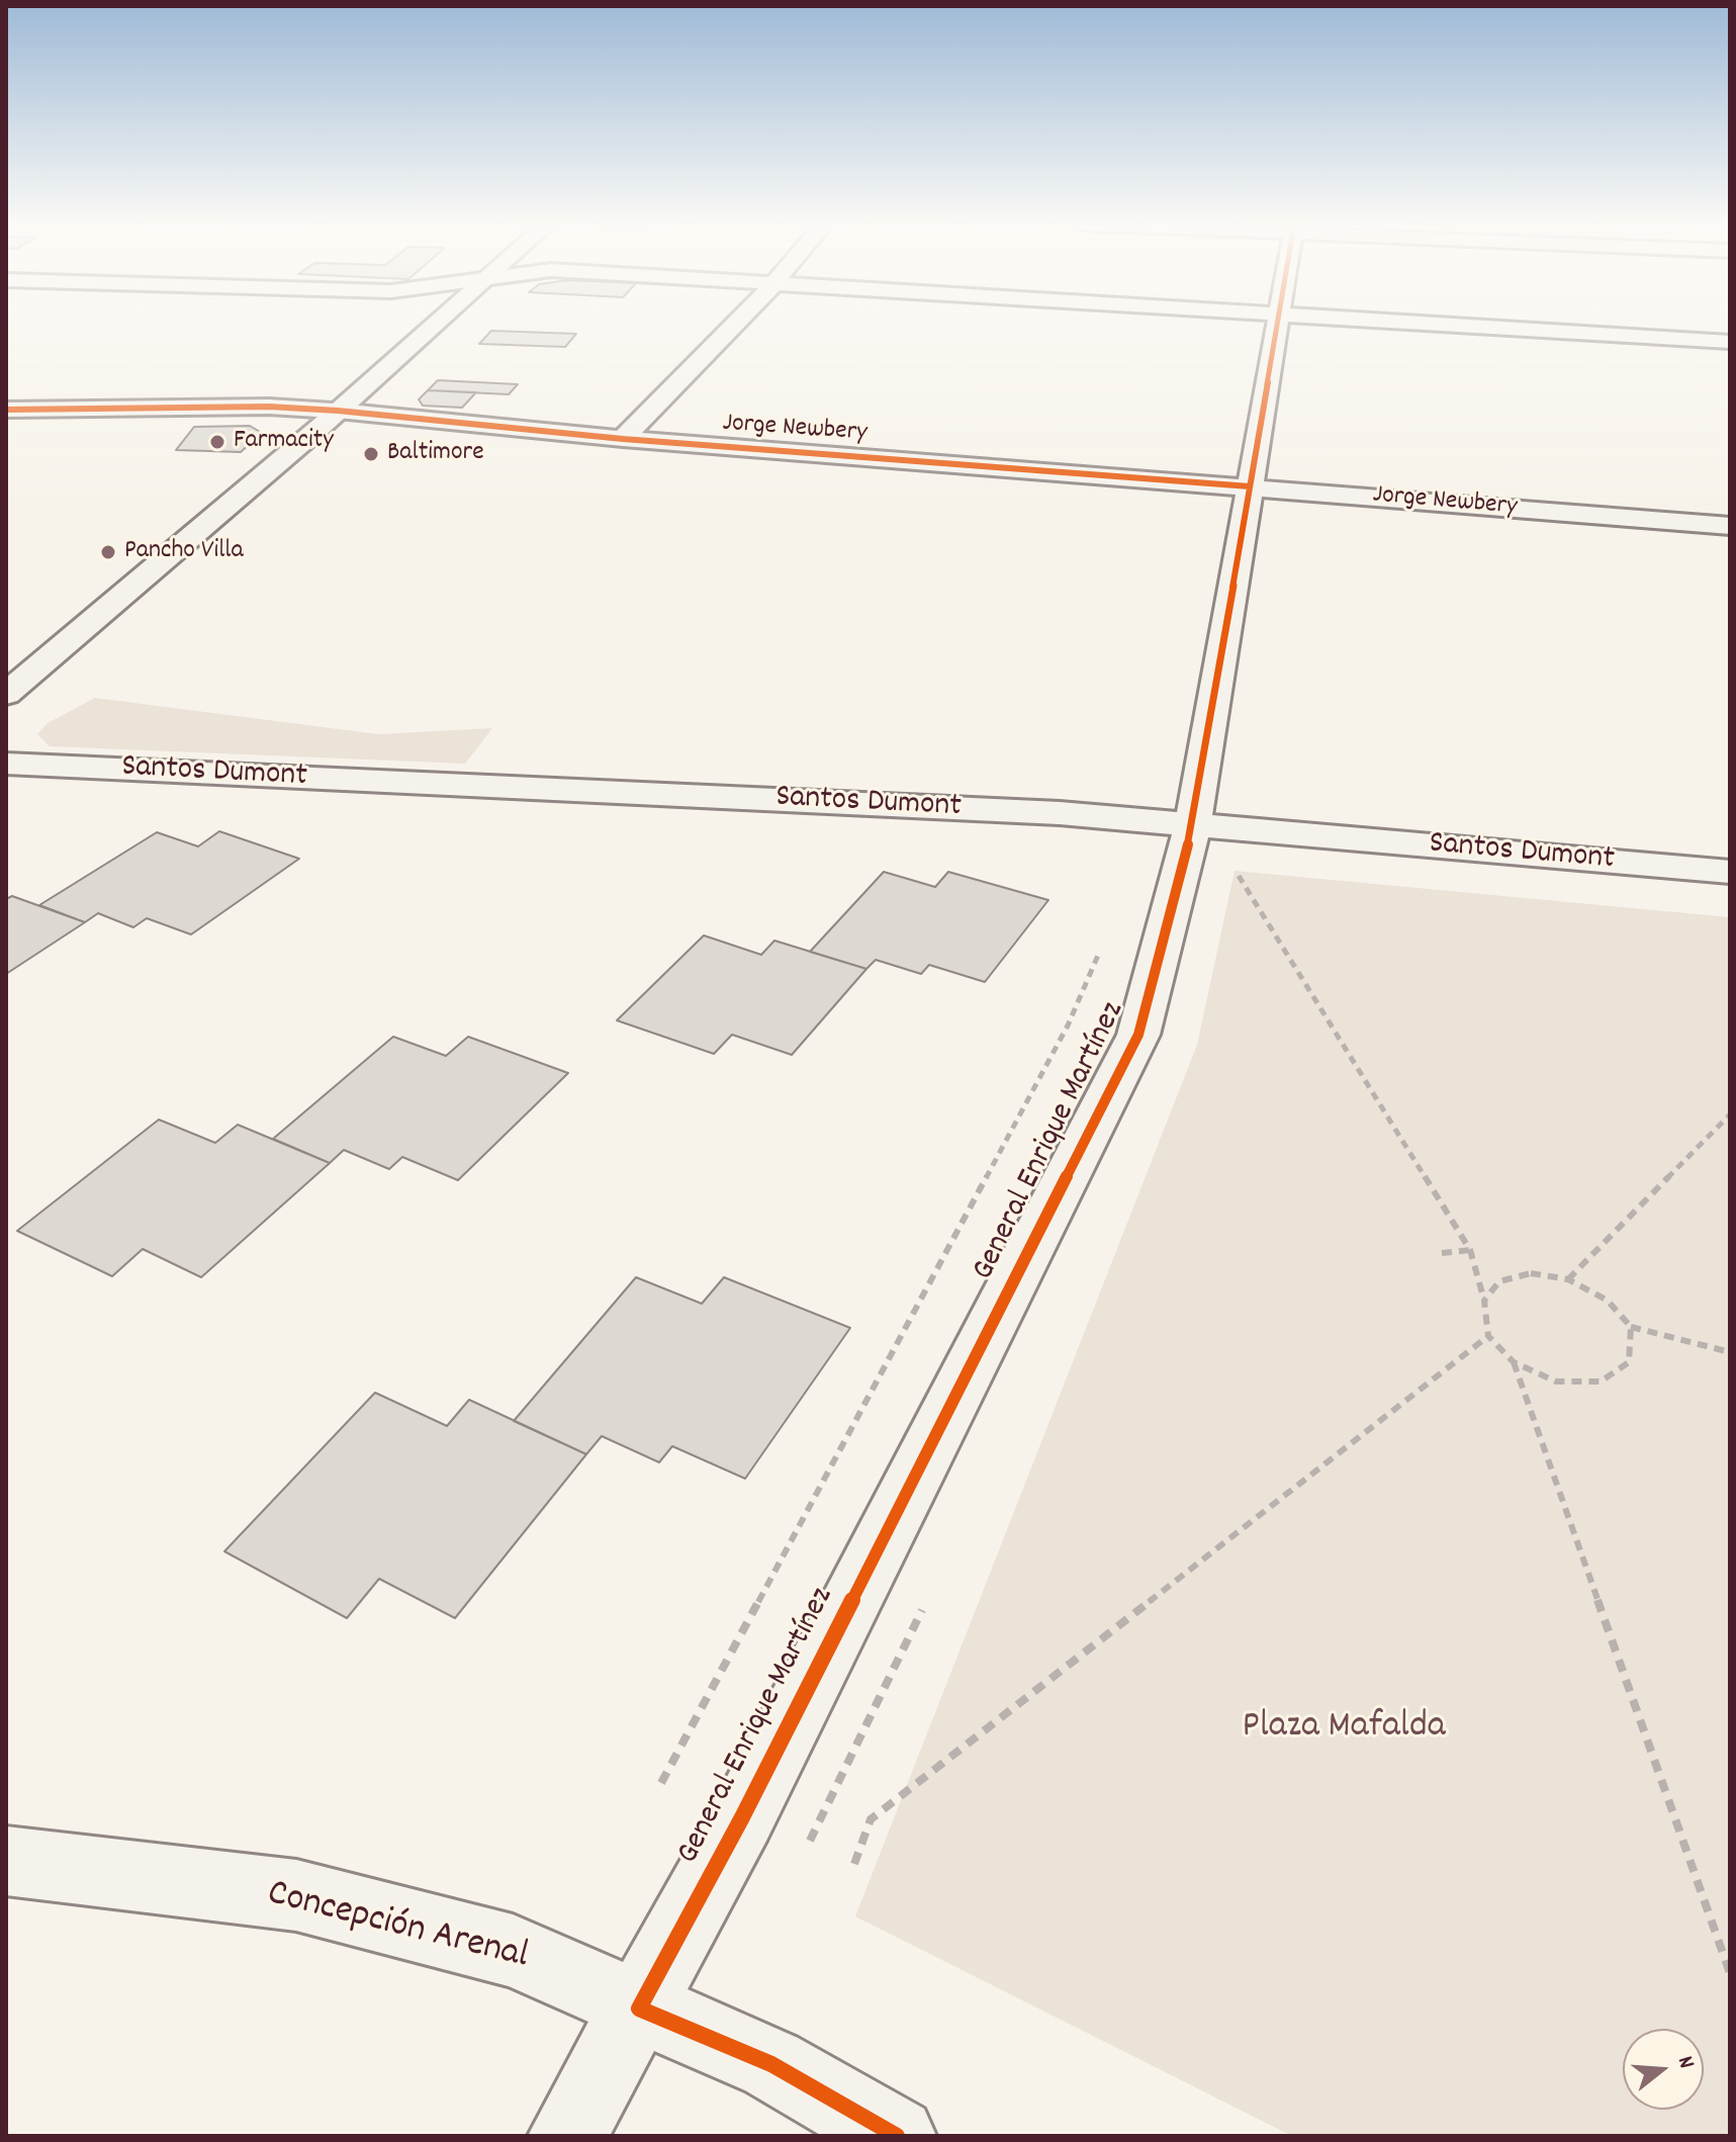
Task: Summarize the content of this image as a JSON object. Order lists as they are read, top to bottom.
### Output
{
  "streets": {
    "street": [
      "Jorge Newbery",
      "Santos Dumont",
      "General Enrique Martínez",
      "Concepción Arenal"
    ]
  },
  "crossings": [
    ["Jorge Newbery", "General Enrique Martínez"],
    ["Santos Dumont", "General Enrique Martínez"],
    ["General Enrique Martínez", "Concepción Arenal"]
  ],
  "parks": ["Plaza Mafalda"],
  "places": ["Farmacity", "Baltimore", "Pancho Villa"],
  "north": "right"
}
